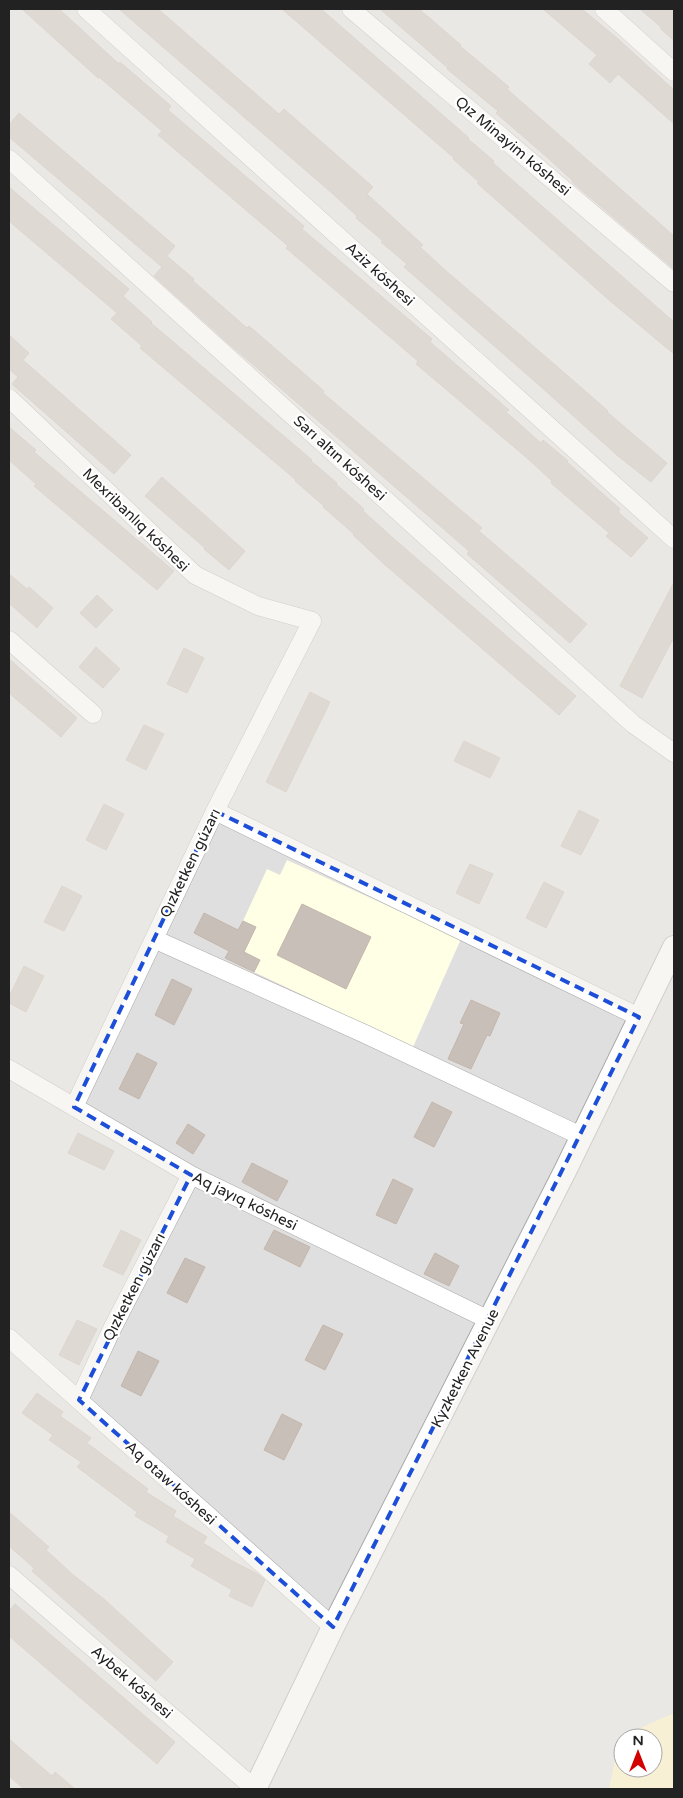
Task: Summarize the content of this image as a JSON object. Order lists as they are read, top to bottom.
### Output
{
  "streets": {
    "street": [
      "Qız Minayim kóshesi",
      "Aziz kóshesi",
      "Sarı altın kóshesi",
      "Mexribanlıq kóshesi",
      "Qızketken gúzarı",
      "Aq jayıq kóshesi",
      "Kyzketken Avenue",
      "Aq otaw kóshesi",
      "Aybek kóshesi"
    ]
  },
  "crossings": [
    ["Mexribanlıq kóshesi", "Qızketken gúzarı"],
    ["Qızketken gúzarı", "Aq jayıq kóshesi"],
    ["Qızketken gúzarı", "Aq otaw kóshesi"],
    ["Aq jayıq kóshesi", "Kyzketken Avenue"],
    ["Kyzketken Avenue", "Aq otaw kóshesi"],
    ["Kyzketken Avenue", "Aybek kóshesi"]
  ],
  "north": "top"
}
